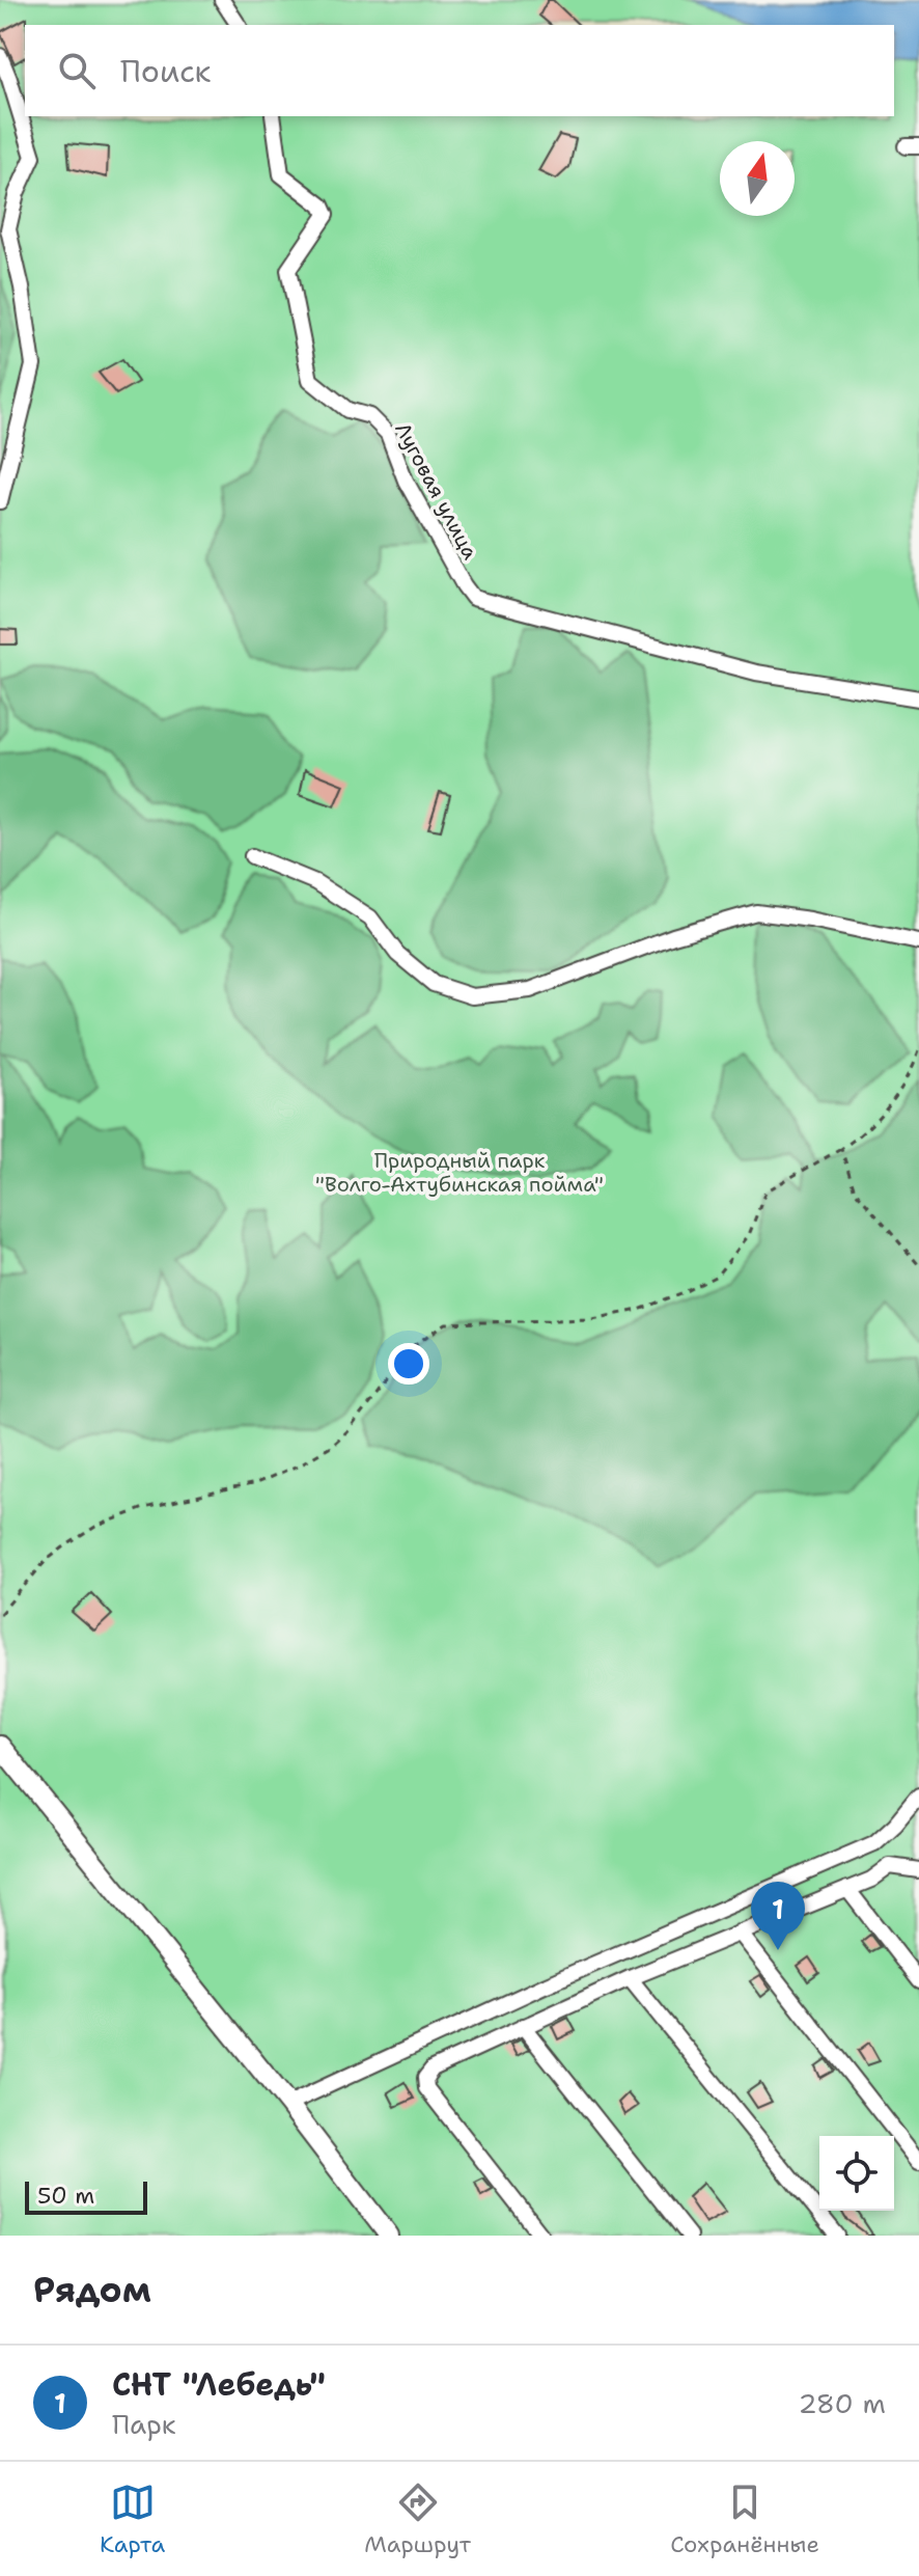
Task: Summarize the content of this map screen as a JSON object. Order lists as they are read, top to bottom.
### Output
{
  "streets": {
    "street": ["Луговая улица"]
  },
  "parks": ["Природный парк \"Волго-Ахтубинская пойма\""],
  "scale_bar": "50 m",
  "north": "top",
  "page": {
    "search": "Поиск",
    "pins": "1",
    "scale": "50 m",
    "heading": "Рядом",
    "list": [
      {
        "mark": "1",
        "name": "СНТ \"Лебедь\"",
        "note": "Парк",
        "value": "280 m"
      }
    ],
    "nav": ["Карта", "Маршрут", "Сохранённые"]
  }
}
